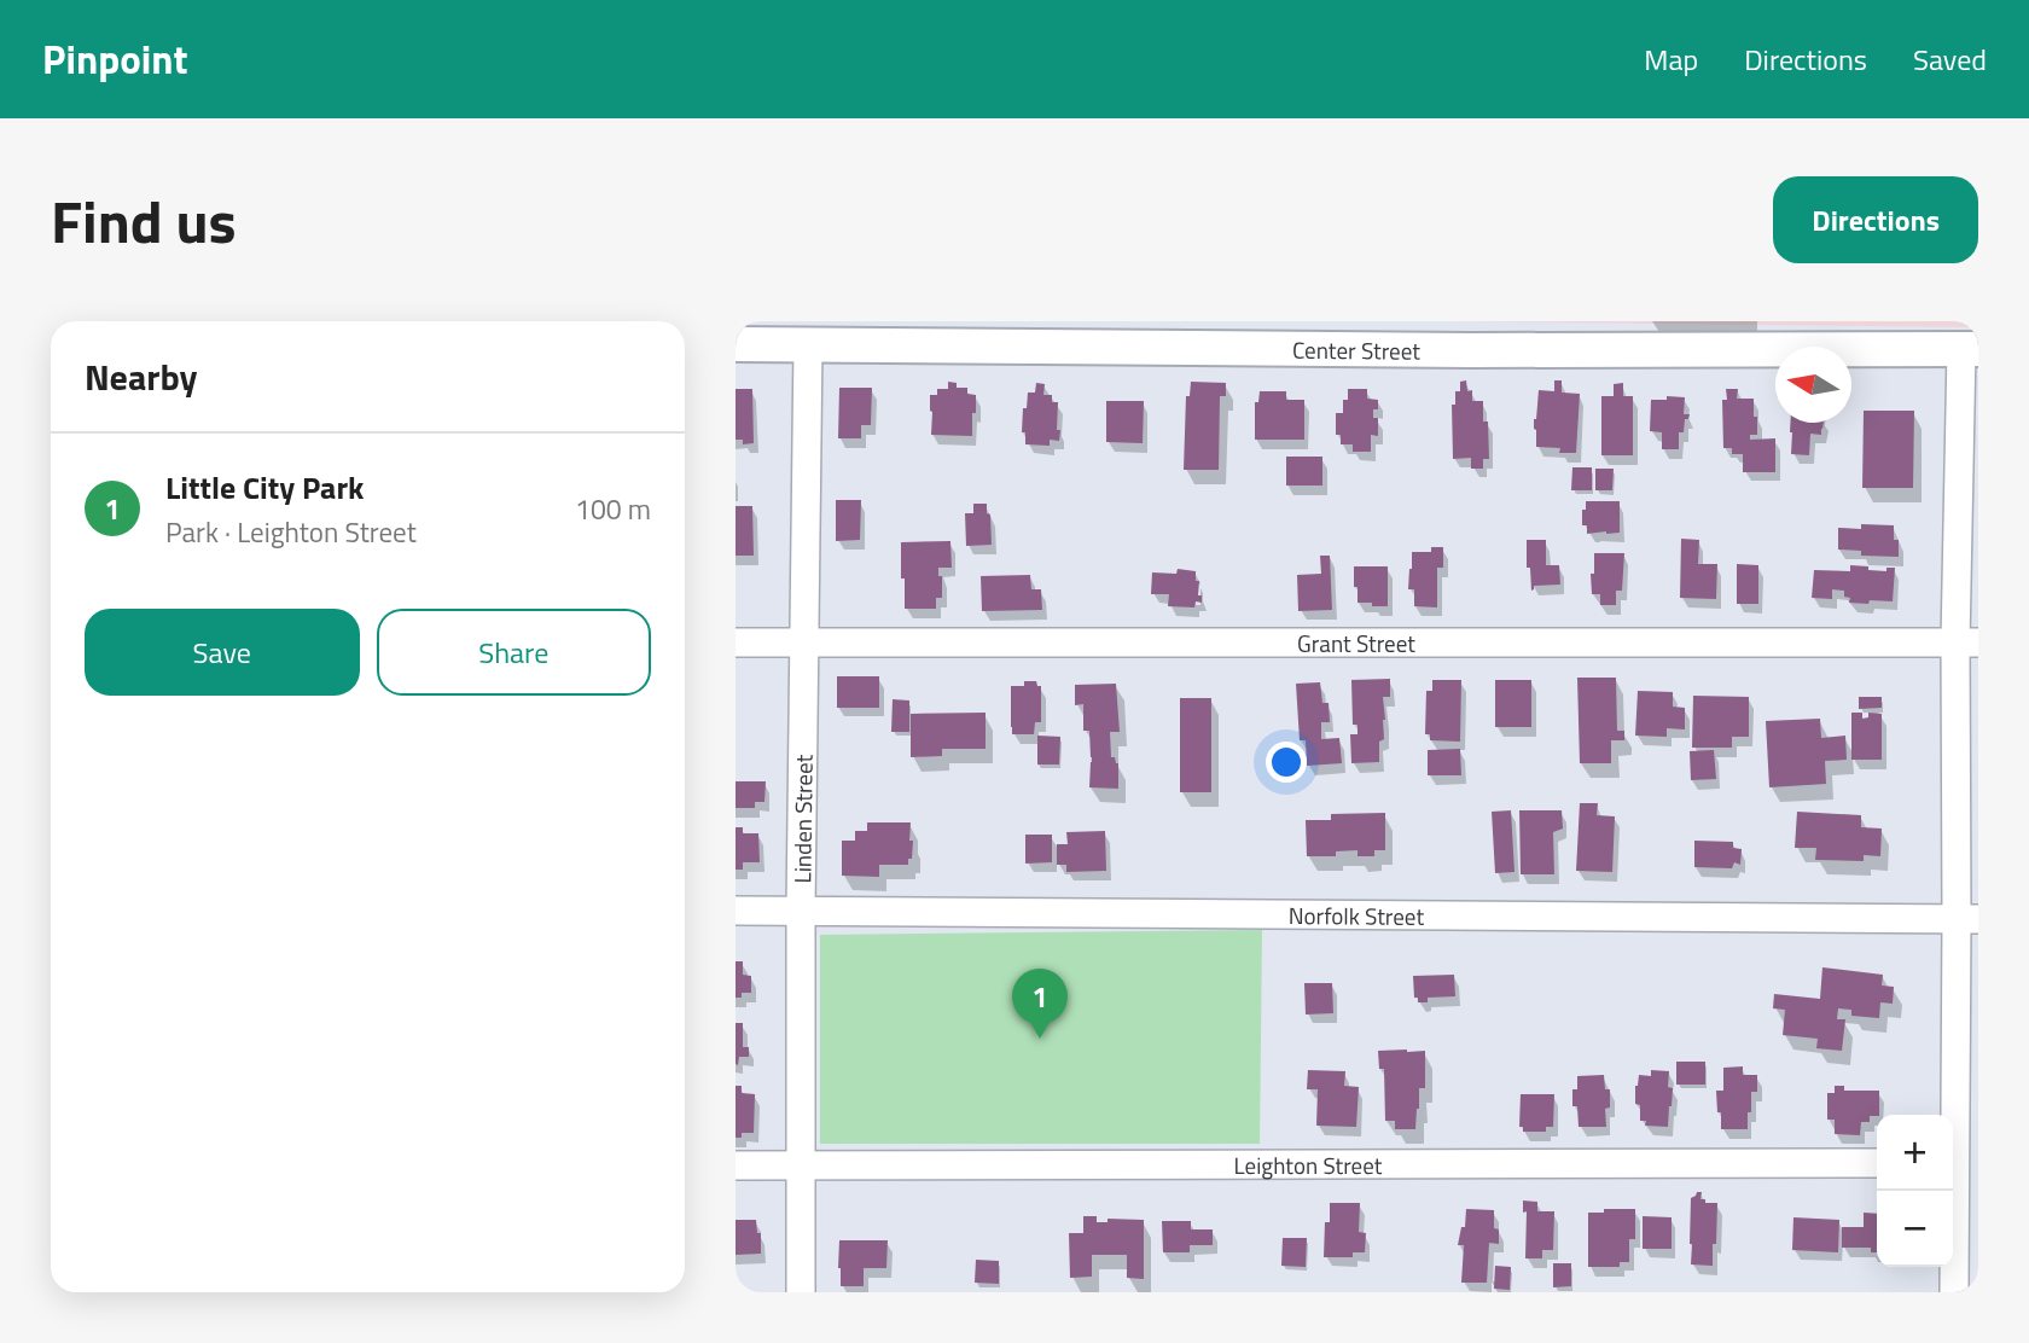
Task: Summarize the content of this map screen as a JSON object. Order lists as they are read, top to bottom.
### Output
{
  "streets": {
    "street": [
      "Center Street",
      "Grant Street",
      "Linden Street",
      "Norfolk Street",
      "Leighton Street"
    ]
  },
  "crossings": [
    ["Center Street", "Linden Street"],
    ["Grant Street", "Linden Street"],
    ["Linden Street", "Norfolk Street"],
    ["Linden Street", "Leighton Street"]
  ],
  "north": "left",
  "page": {
    "header": "Pinpoint",
    "nav": ["Map", "Directions", "Saved"],
    "title": "Find us",
    "buttons": [
      "Directions",
      ["Save", "Share"]
    ],
    "heading": "Nearby",
    "list": [
      {
        "mark": "1",
        "name": "Little City Park",
        "note": "Park · Leighton Street",
        "value": "100 m"
      }
    ],
    "pins": "1",
    "map_buttons": ["+", "−"]
  }
}
